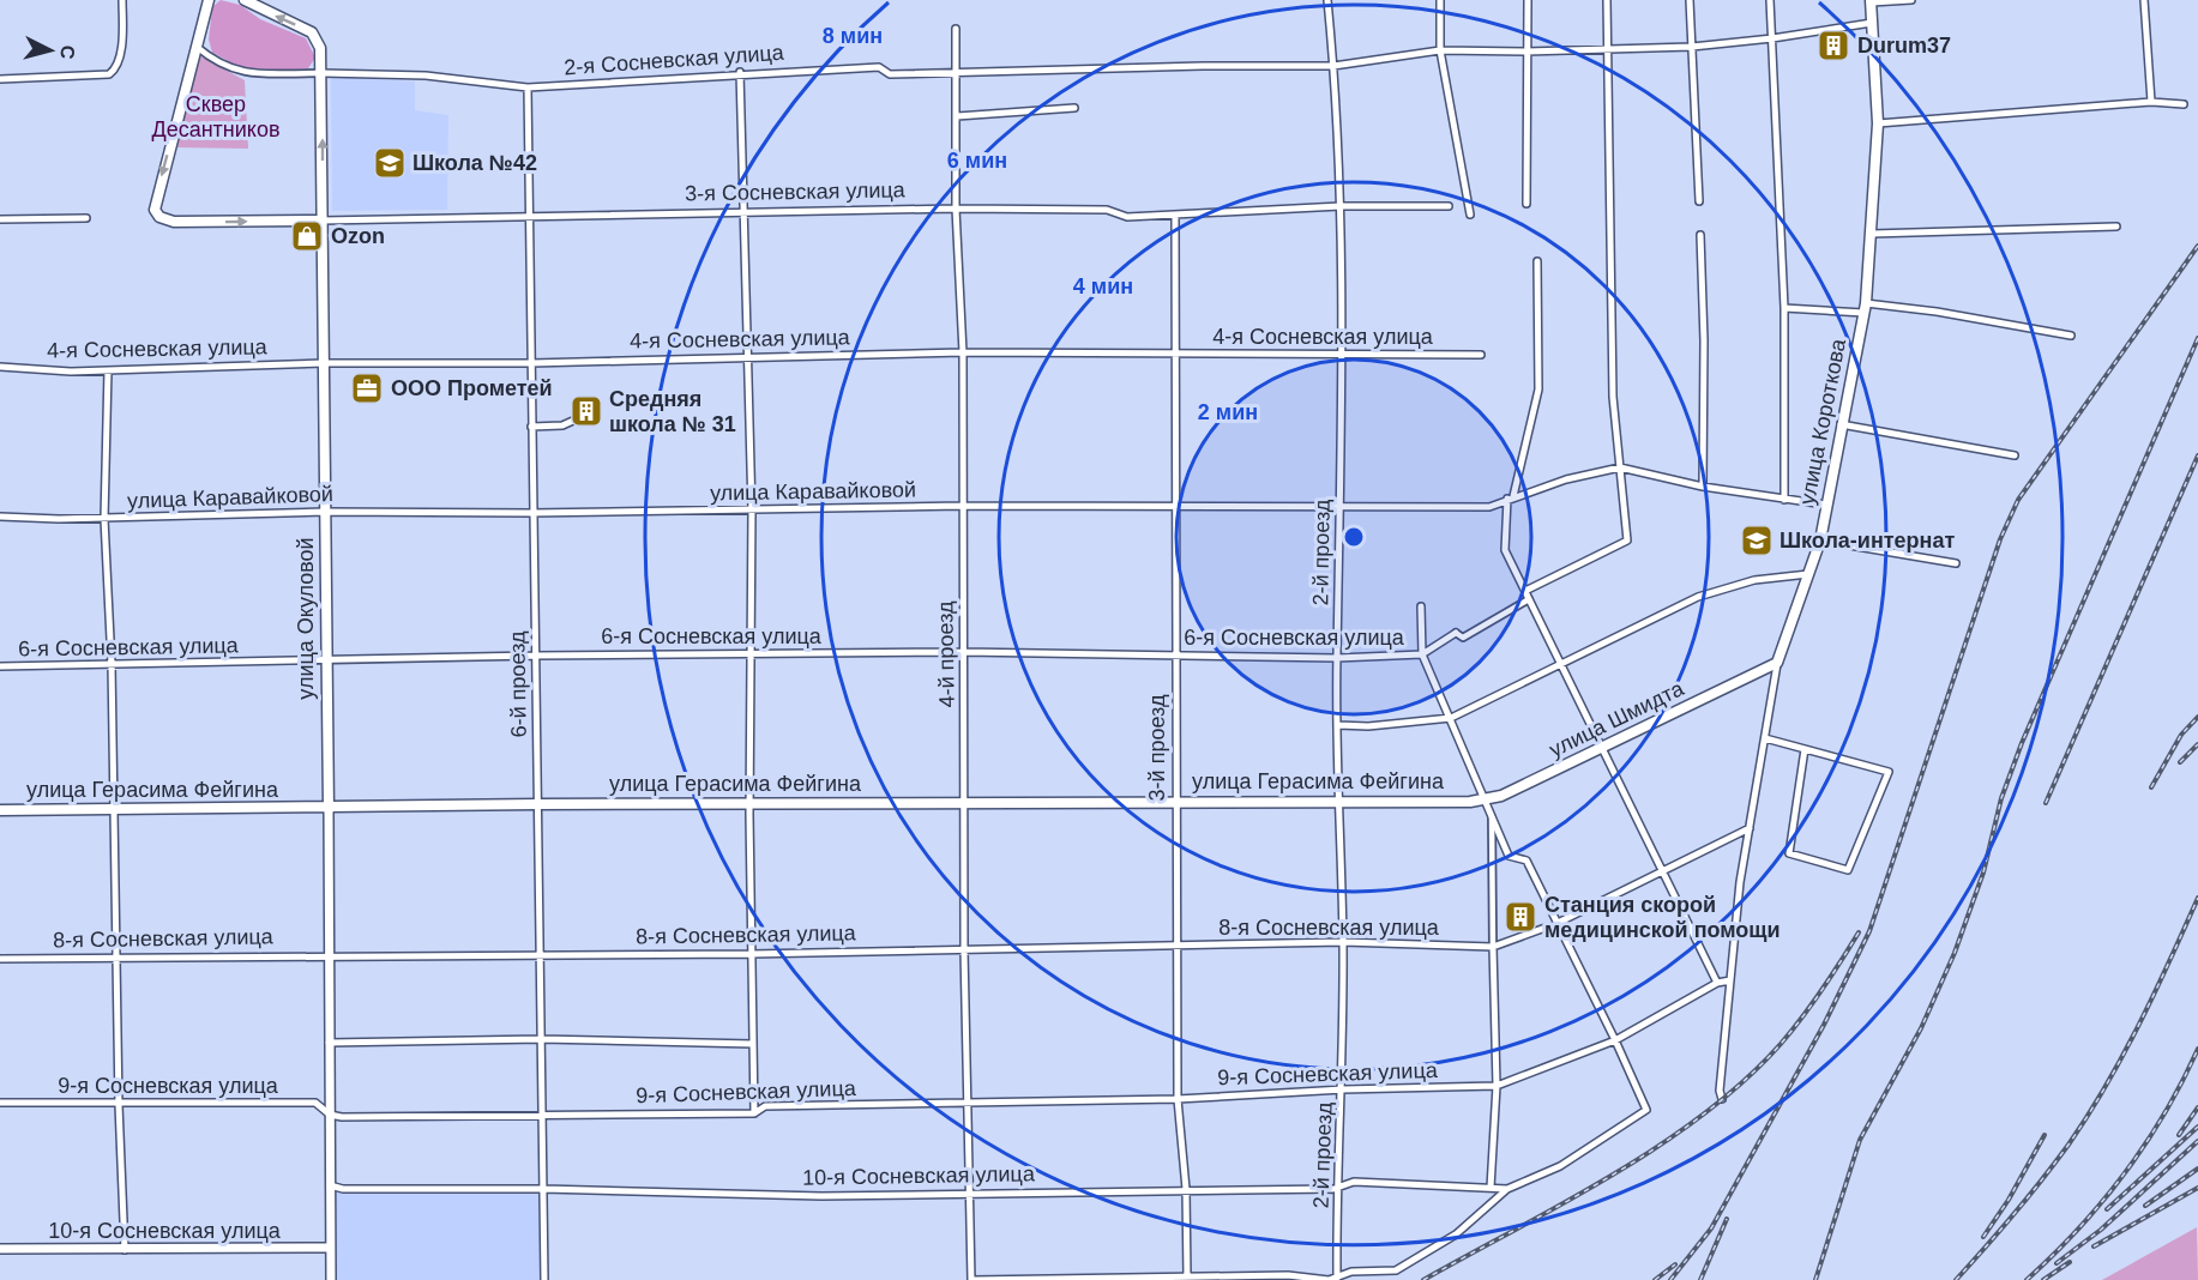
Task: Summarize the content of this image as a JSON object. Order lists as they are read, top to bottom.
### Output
{
  "streets": {
    "main road": [
      "3-я Сосневская улица",
      "улица Короткова",
      "улица Окуловой",
      "улица Шмидта",
      "улица Герасима Фейгина"
    ],
    "street": [
      "2-я Сосневская улица",
      "4-я Сосневская улица",
      "улица Каравайковой",
      "2-й проезд",
      "6-я Сосневская улица",
      "4-й проезд",
      "6-й проезд",
      "3-й проезд",
      "8-я Сосневская улица",
      "9-я Сосневская улица",
      "10-я Сосневская улица"
    ]
  },
  "crossings": [
    ["2-я Сосневская улица", "3-я Сосневская улица"],
    ["2-я Сосневская улица", "улица Короткова"],
    ["2-я Сосневская улица", "2-й проезд"],
    ["2-я Сосневская улица", "улица Окуловой"],
    ["2-я Сосневская улица", "4-й проезд"],
    ["2-я Сосневская улица", "6-й проезд"],
    ["3-я Сосневская улица", "2-й проезд"],
    ["3-я Сосневская улица", "улица Окуловой"],
    ["3-я Сосневская улица", "4-й проезд"],
    ["3-я Сосневская улица", "6-й проезд"],
    ["3-я Сосневская улица", "3-й проезд"],
    ["4-я Сосневская улица", "2-й проезд"],
    ["4-я Сосневская улица", "улица Окуловой"],
    ["4-я Сосневская улица", "4-й проезд"],
    ["4-я Сосневская улица", "6-й проезд"],
    ["4-я Сосневская улица", "3-й проезд"],
    ["улица Короткова", "улица Шмидта"],
    ["улица Короткова", "9-я Сосневская улица"],
    ["улица Каравайковой", "2-й проезд"],
    ["улица Каравайковой", "улица Окуловой"],
    ["улица Каравайковой", "4-й проезд"],
    ["улица Каравайковой", "6-й проезд"],
    ["улица Каравайковой", "3-й проезд"],
    ["2-й проезд", "6-я Сосневская улица"],
    ["2-й проезд", "улица Герасима Фейгина"],
    ["2-й проезд", "8-я Сосневская улица"],
    ["2-й проезд", "9-я Сосневская улица"],
    ["2-й проезд", "10-я Сосневская улица"],
    ["улица Окуловой", "6-я Сосневская улица"],
    ["улица Окуловой", "улица Герасима Фейгина"],
    ["улица Окуловой", "8-я Сосневская улица"],
    ["улица Окуловой", "9-я Сосневская улица"],
    ["улица Окуловой", "10-я Сосневская улица"],
    ["6-я Сосневская улица", "4-й проезд"],
    ["6-я Сосневская улица", "6-й проезд"],
    ["6-я Сосневская улица", "3-й проезд"],
    ["4-й проезд", "улица Герасима Фейгина"],
    ["4-й проезд", "8-я Сосневская улица"],
    ["4-й проезд", "9-я Сосневская улица"],
    ["4-й проезд", "10-я Сосневская улица"],
    ["6-й проезд", "улица Герасима Фейгина"],
    ["6-й проезд", "8-я Сосневская улица"],
    ["6-й проезд", "9-я Сосневская улица"],
    ["6-й проезд", "10-я Сосневская улица"],
    ["улица Шмидта", "улица Герасима Фейгина"],
    ["3-й проезд", "улица Герасима Фейгина"],
    ["3-й проезд", "8-я Сосневская улица"],
    ["3-й проезд", "9-я Сосневская улица"],
    ["3-й проезд", "10-я Сосневская улица"]
  ],
  "parks": ["Сквер Десантников"],
  "places": {
    "building": ["Durum37", "Средняя школа № 31", "Станция скорой медицинской помощи"],
    "school or university": ["Школа №42", "Школа-интернат"],
    "shop": ["Ozon"],
    "office": ["ООО Прометей"]
  },
  "north": "right",
  "rings": [
    "8 мин",
    "6 мин",
    "4 мин",
    "2 мин"
  ]
}
